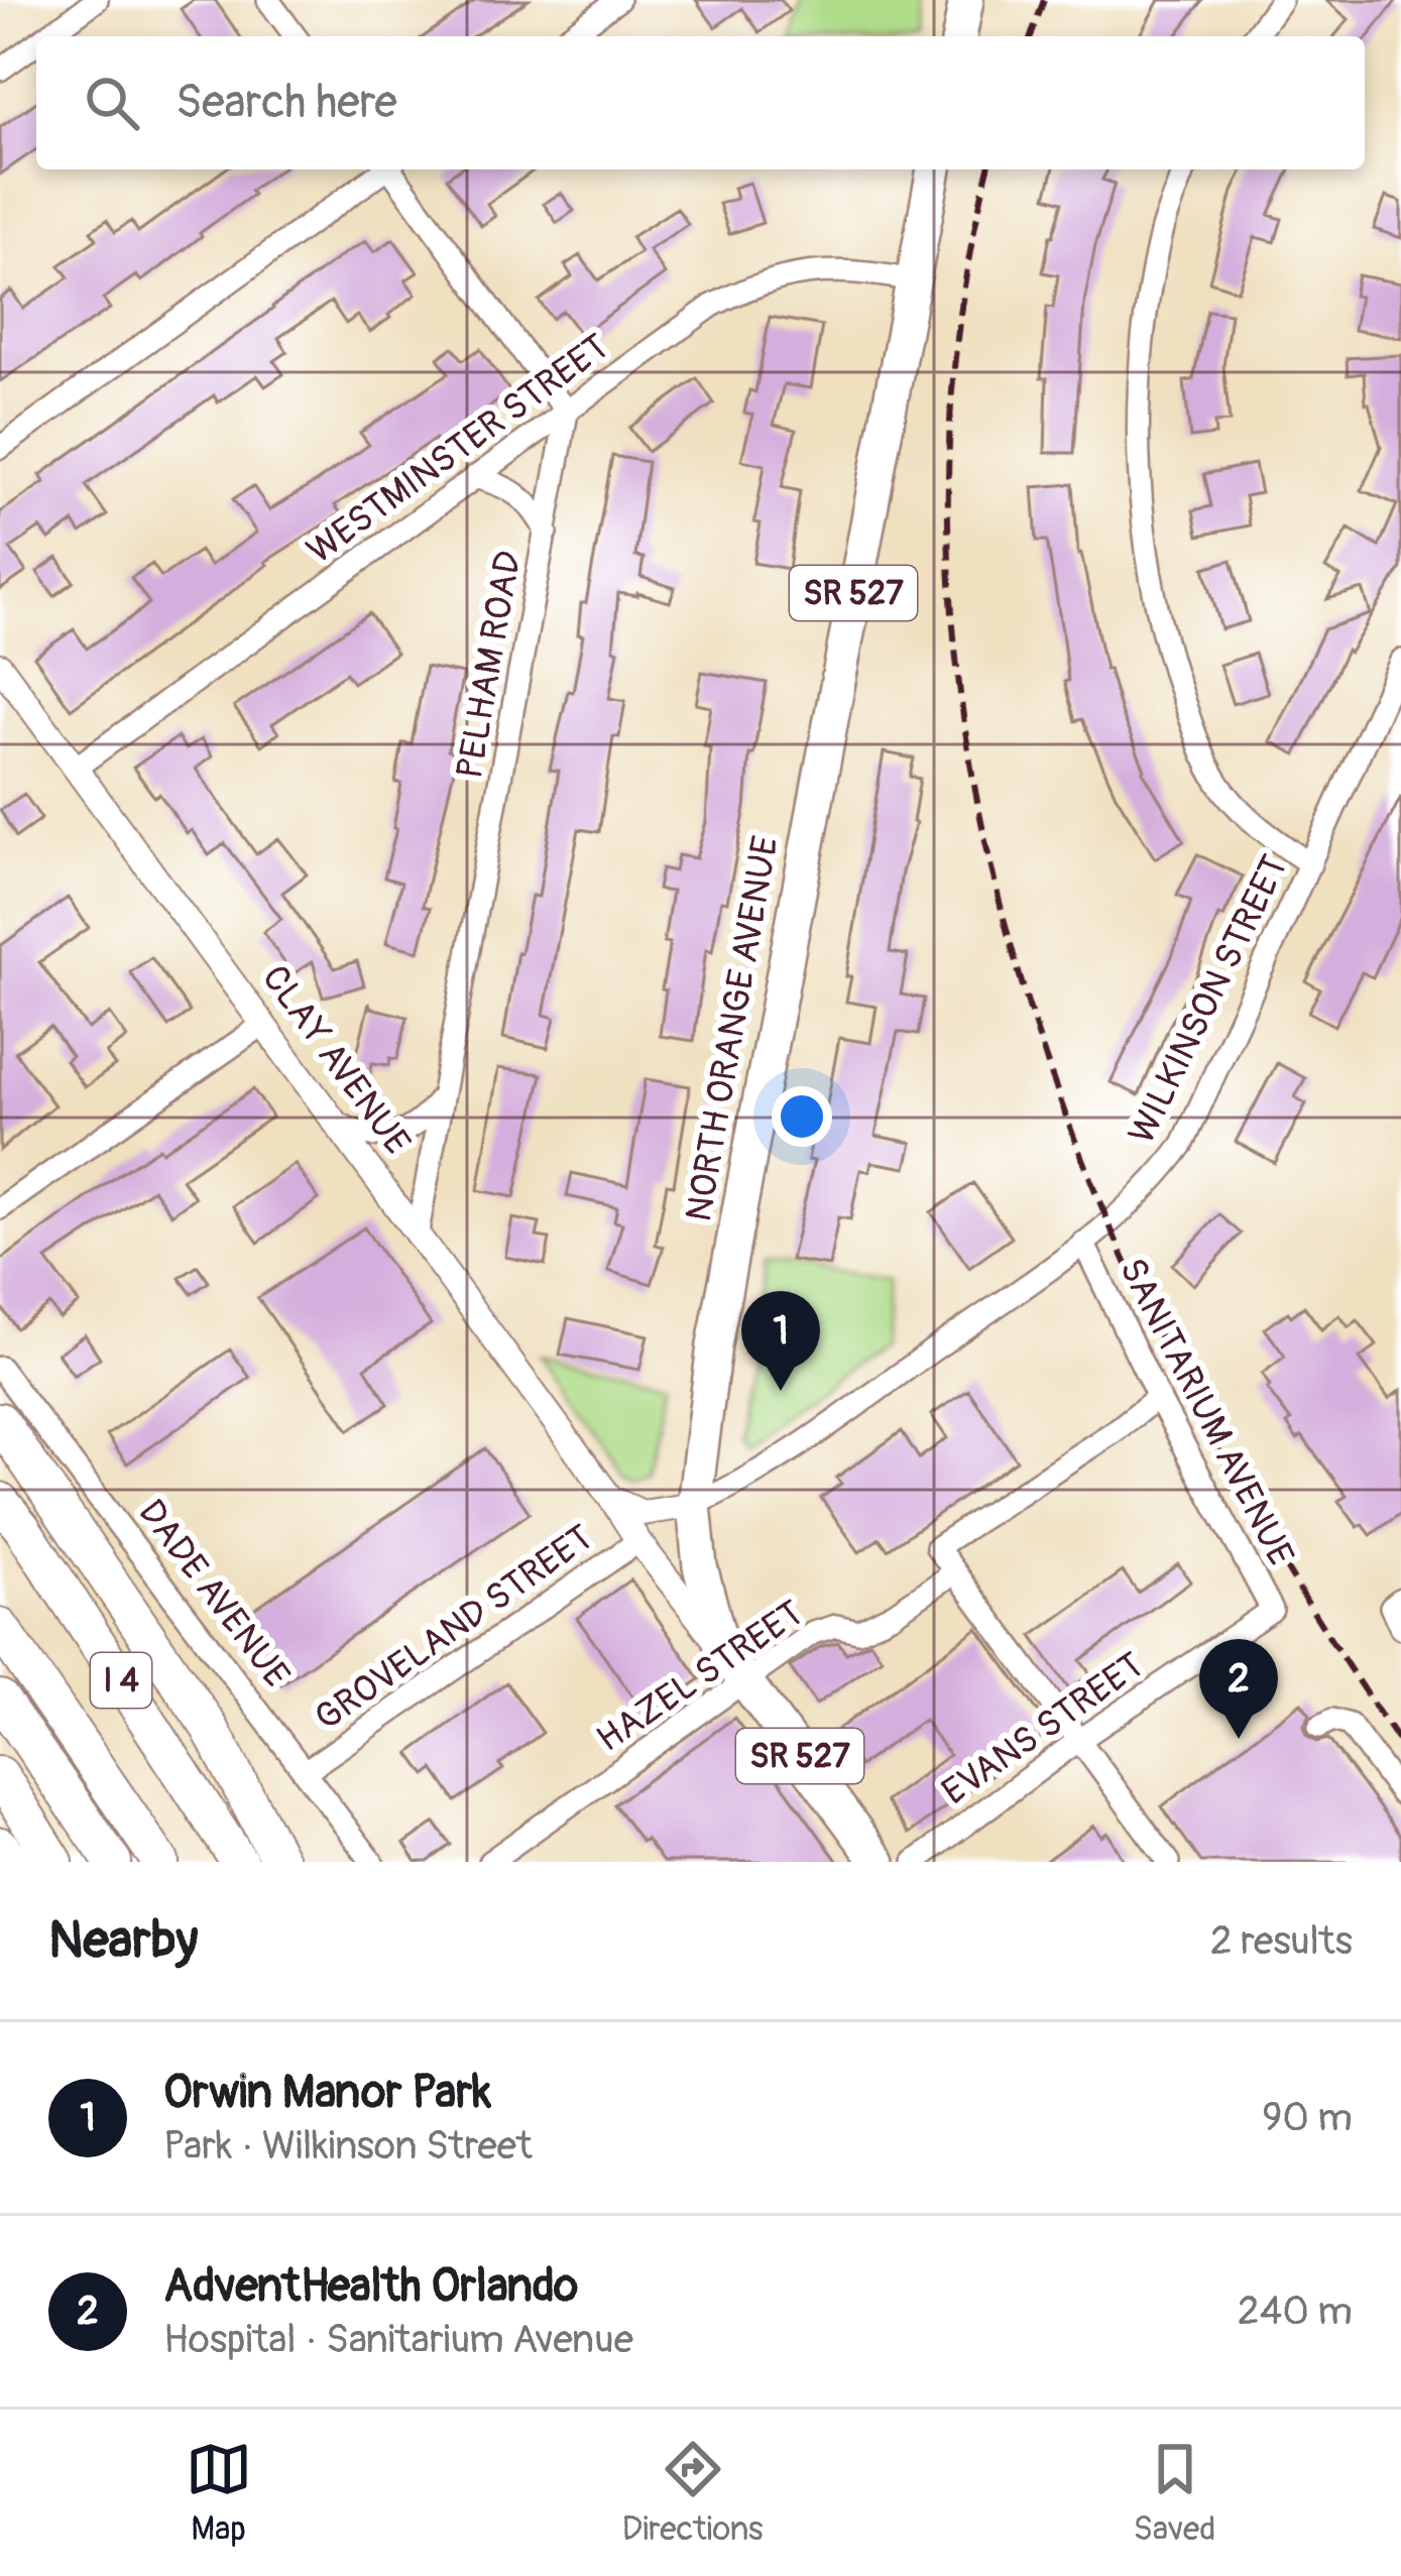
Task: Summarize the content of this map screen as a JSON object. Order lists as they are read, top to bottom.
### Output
{
  "streets": {
    "highway": ["I 4"],
    "main road": ["SR 527", "NORTH ORANGE AVENUE"],
    "street": [
      "WESTMINSTER STREET",
      "PELHAM ROAD",
      "WILKINSON STREET",
      "CLAY AVENUE",
      "SANITARIUM AVENUE",
      "DADE AVENUE",
      "GROVELAND STREET",
      "HAZEL STREET",
      "EVANS STREET"
    ]
  },
  "crossings": [
    ["WESTMINSTER STREET", "PELHAM ROAD"],
    ["WESTMINSTER STREET", "NORTH ORANGE AVENUE"],
    ["WESTMINSTER STREET", "CLAY AVENUE"],
    ["PELHAM ROAD", "CLAY AVENUE"],
    ["WILKINSON STREET", "NORTH ORANGE AVENUE"],
    ["WILKINSON STREET", "SANITARIUM AVENUE"],
    ["NORTH ORANGE AVENUE", "CLAY AVENUE"],
    ["NORTH ORANGE AVENUE", "HAZEL STREET"],
    ["CLAY AVENUE", "GROVELAND STREET"],
    ["SANITARIUM AVENUE", "EVANS STREET"],
    ["DADE AVENUE", "GROVELAND STREET"]
  ],
  "page": {
    "search": "Search here",
    "pins": ["1", "2"],
    "heading": ["Nearby", "2 results"],
    "list": [
      {
        "mark": "1",
        "name": "Orwin Manor Park",
        "note": "Park · Wilkinson Street",
        "value": "90 m"
      },
      {
        "mark": "2",
        "name": "AdventHealth Orlando",
        "note": "Hospital · Sanitarium Avenue",
        "value": "240 m"
      }
    ],
    "nav": ["Map", "Directions", "Saved"]
  }
}
